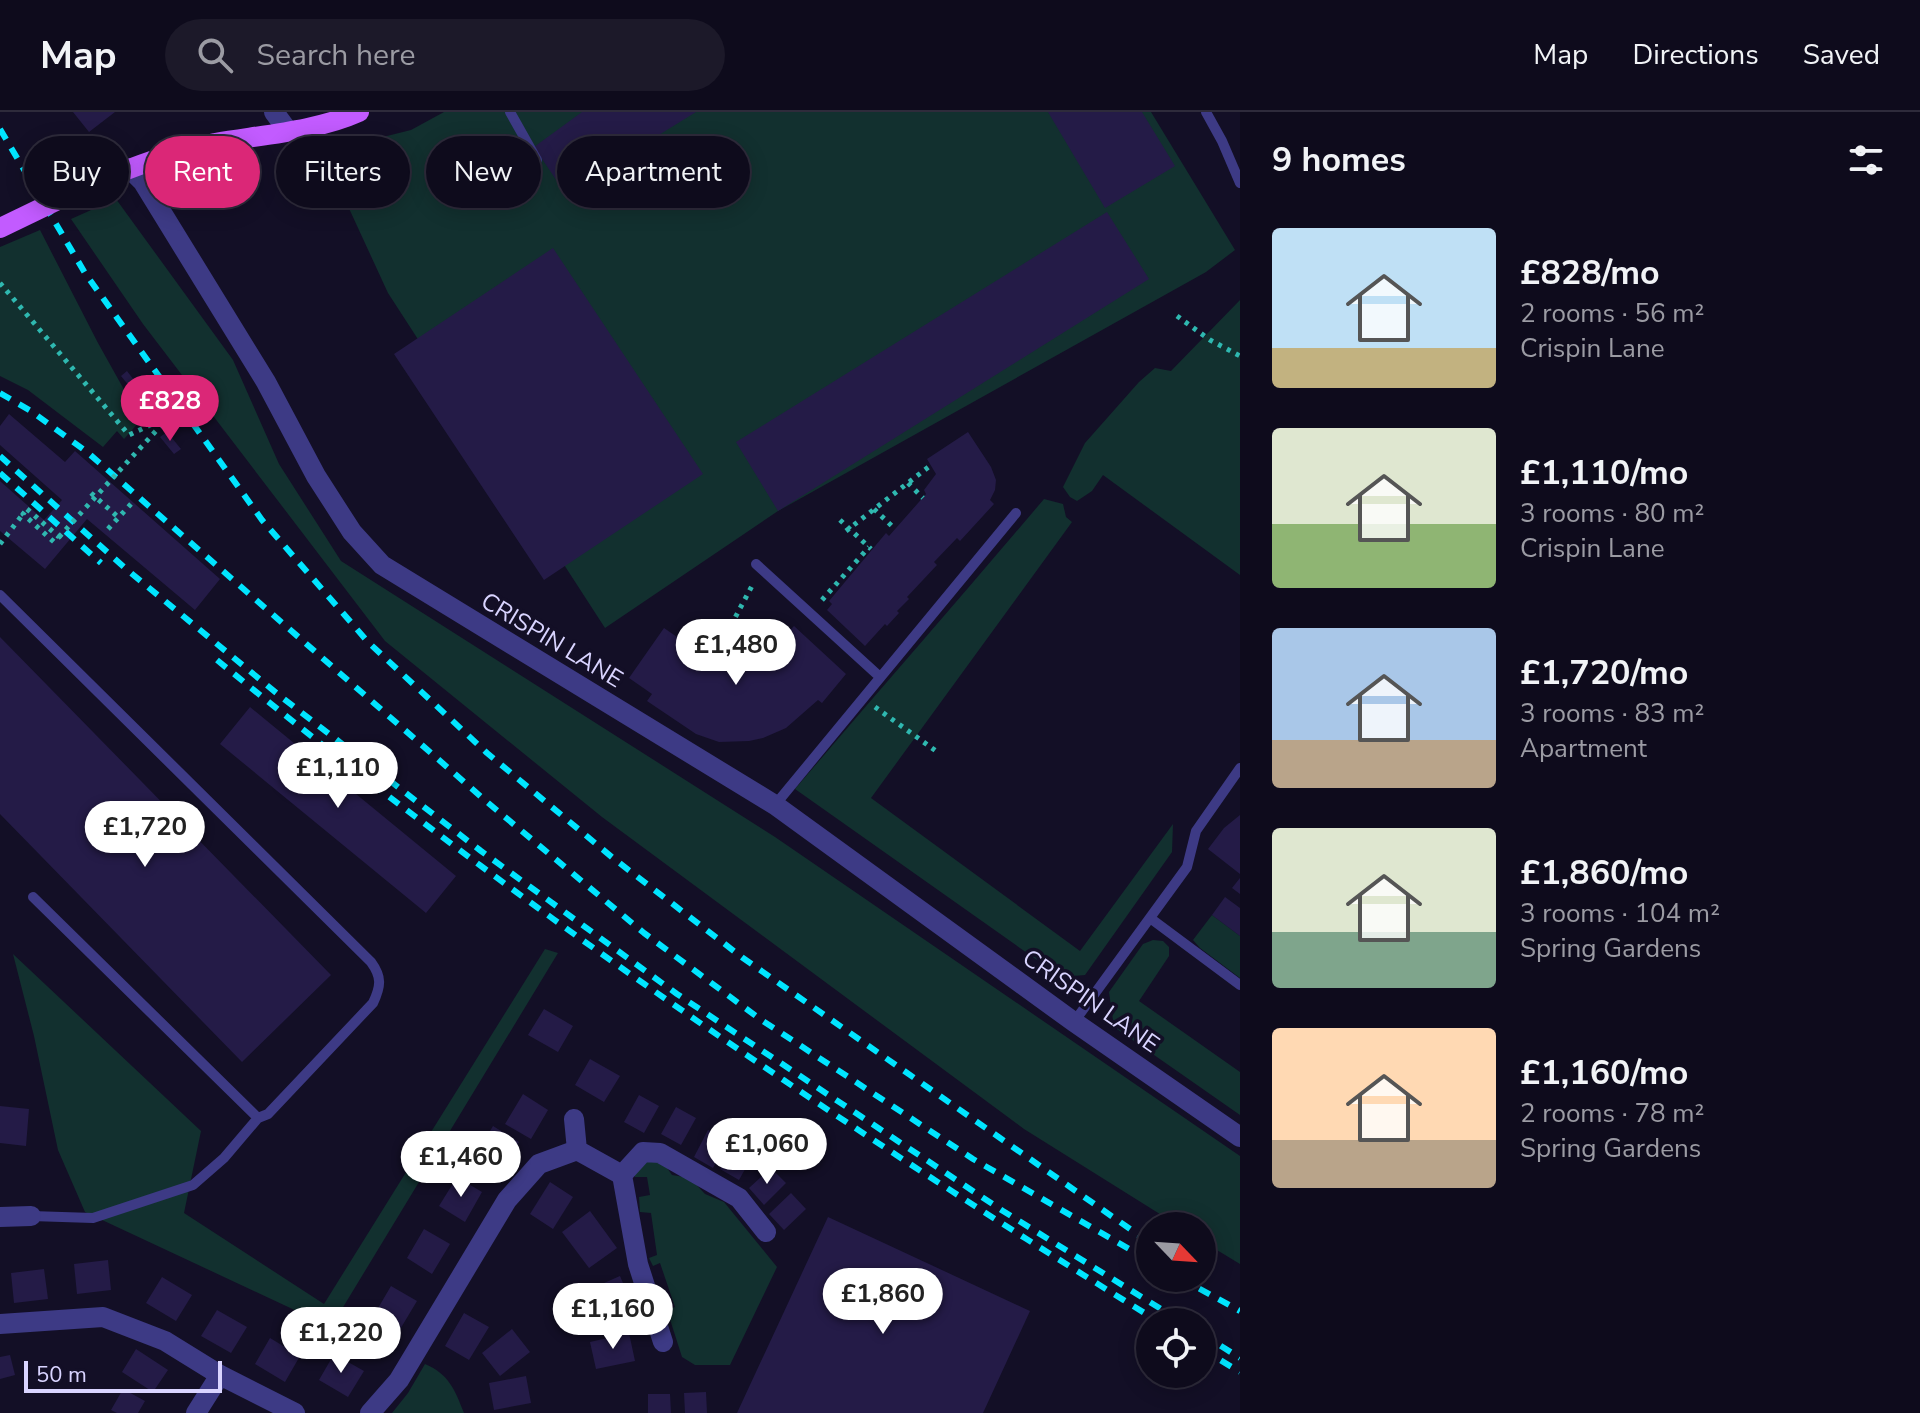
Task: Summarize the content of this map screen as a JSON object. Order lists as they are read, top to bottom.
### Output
{
  "streets": {
    "street": ["CRISPIN LANE"]
  },
  "scale_bar": "50 m",
  "north": "bottom right",
  "page": {
    "header": "Map",
    "search": "Search here",
    "nav": ["Map", "Directions", "Saved"],
    "heading": "9 homes",
    "chip": [
      "Buy",
      "Rent",
      "Filters",
      "New",
      "Apartment"
    ],
    "list": [
      {
        "name": "£828/mo",
        "note": "2 rooms · 56 m² · Crispin Lane"
      },
      {
        "name": "£1,110/mo",
        "note": "3 rooms · 80 m² · Crispin Lane"
      },
      {
        "name": "£1,720/mo",
        "note": "3 rooms · 83 m² · Apartment"
      },
      {
        "name": "£1,860/mo",
        "note": "3 rooms · 104 m² · Spring Gardens"
      },
      {
        "name": "£1,160/mo",
        "note": "2 rooms · 78 m² · Spring Gardens"
      }
    ],
    "price": [
      "£828",
      "£1,480",
      "£1,110",
      "£1,720",
      "£1,060",
      "£1,460",
      "£1,860",
      "£1,160",
      "£1,220"
    ],
    "scale": "50 m"
  }
}
